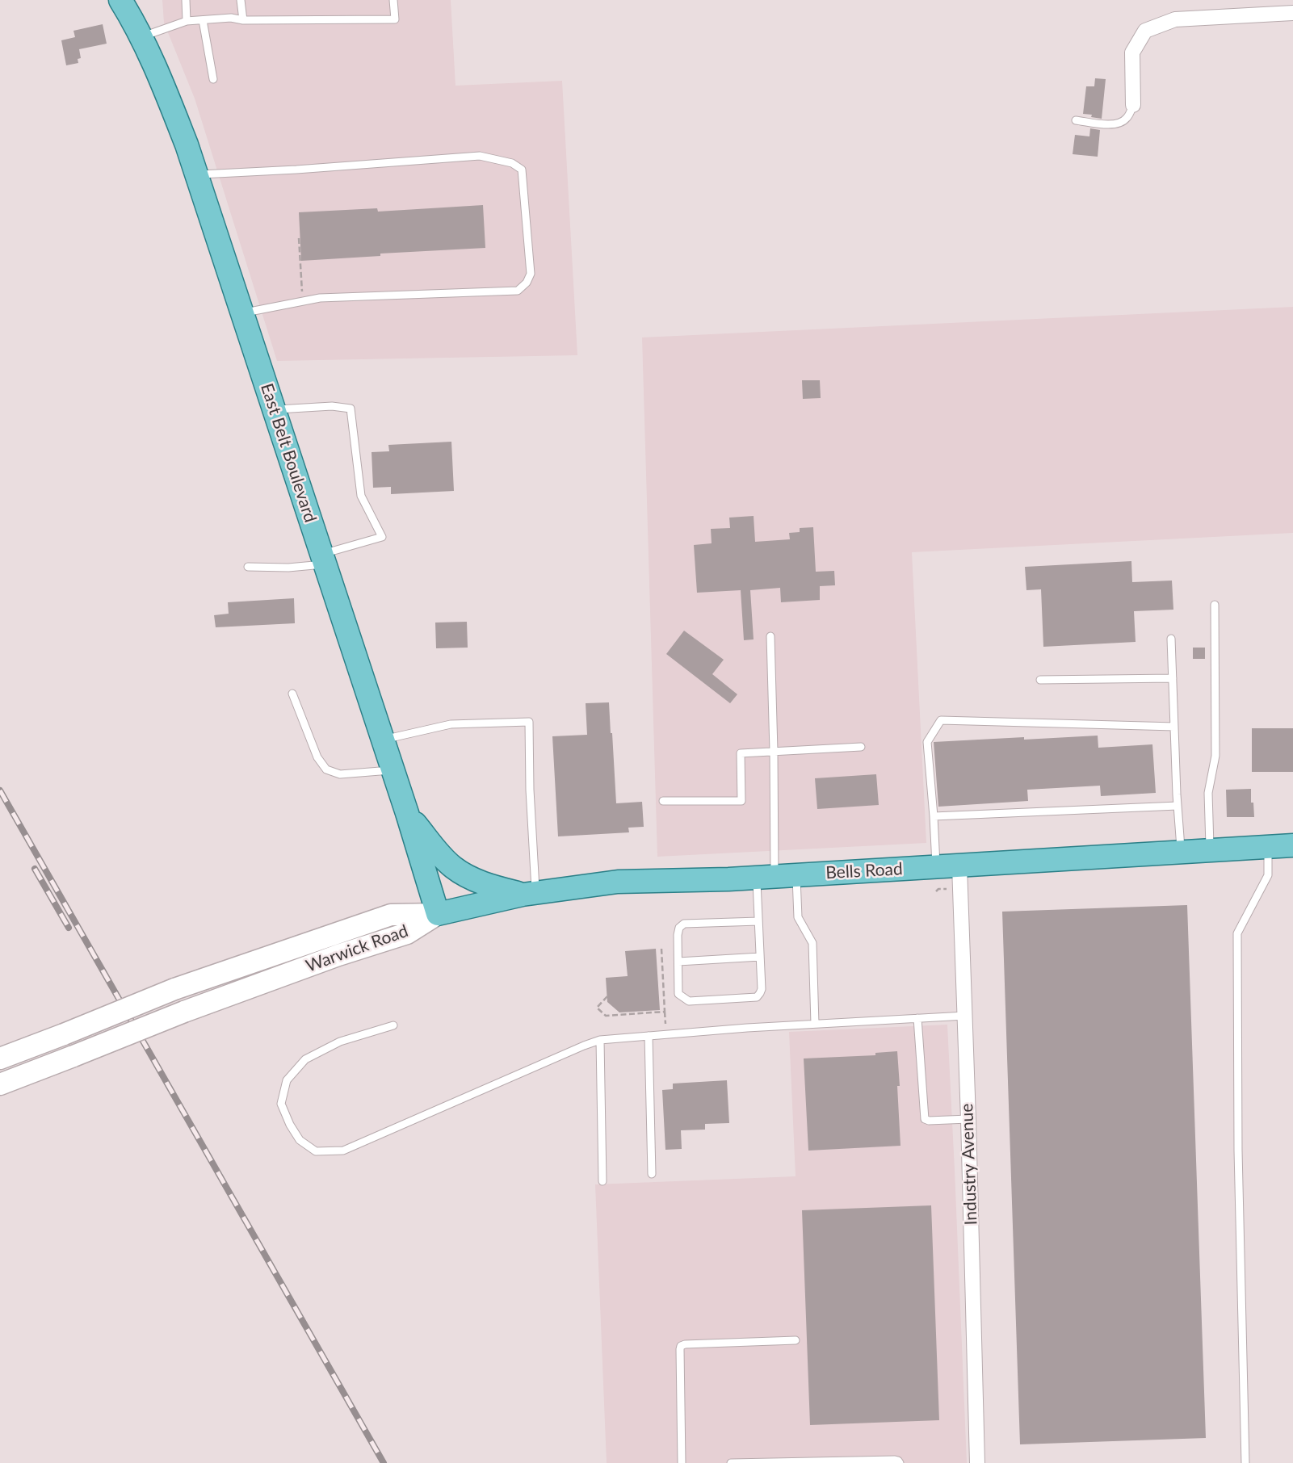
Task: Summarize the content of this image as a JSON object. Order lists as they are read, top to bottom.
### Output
{
  "streets": {
    "main road": ["East Belt Boulevard", "Bells Road", "Warwick Road"],
    "street": ["Industry Avenue"]
  },
  "crossings": [
    ["East Belt Boulevard", "Bells Road"],
    ["East Belt Boulevard", "Warwick Road"],
    ["Bells Road", "Warwick Road"],
    ["Bells Road", "Industry Avenue"]
  ]
}
